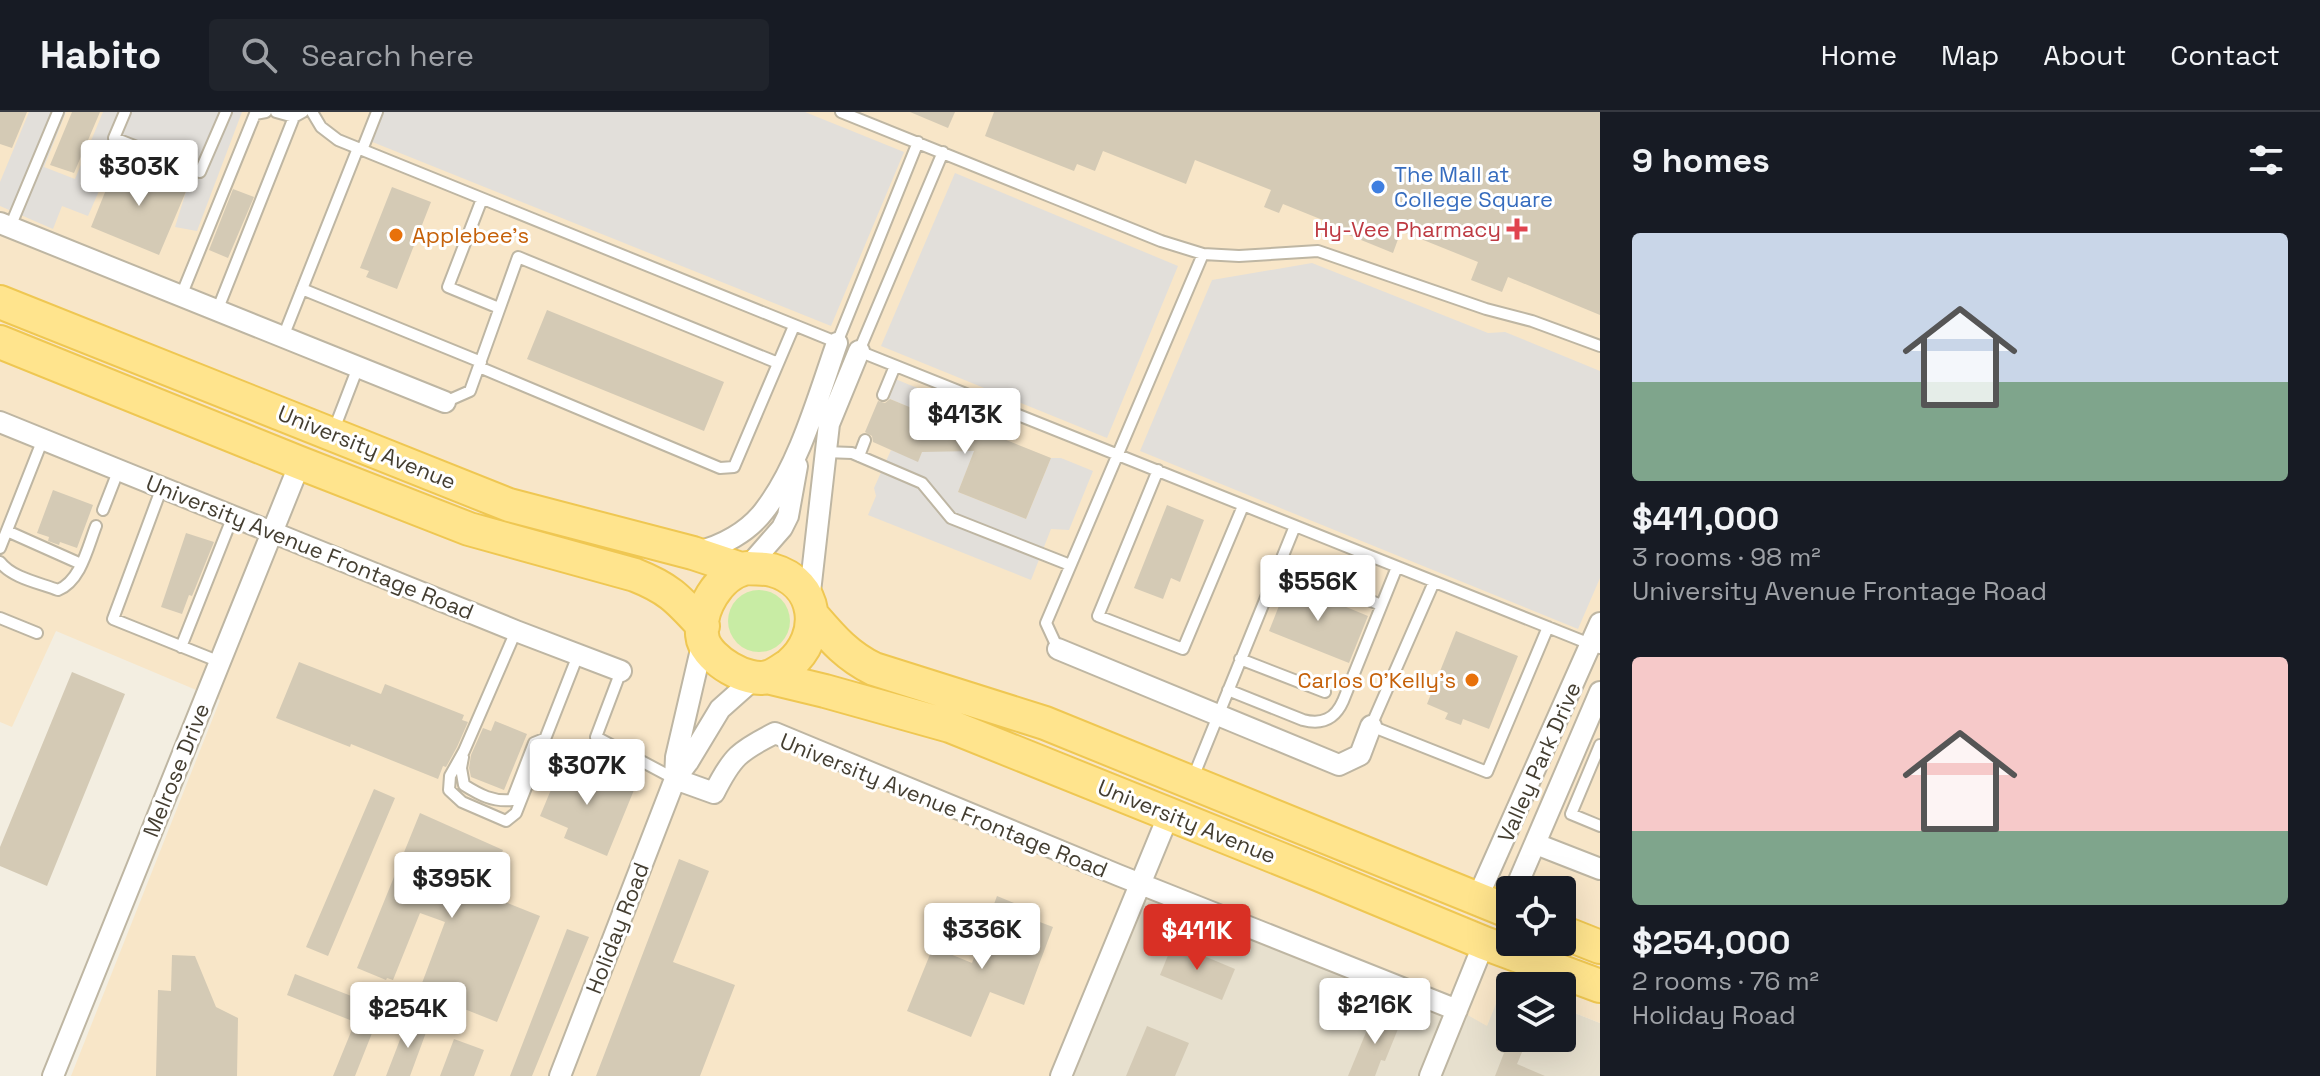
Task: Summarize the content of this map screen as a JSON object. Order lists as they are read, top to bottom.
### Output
{
  "streets": {
    "main road": ["University Avenue"],
    "street": [
      "University Avenue Frontage Road",
      "Valley Park Drive",
      "Melrose Drive",
      "Holiday Road"
    ]
  },
  "crossings": [
    ["University Avenue", "Melrose Drive"],
    ["University Avenue", "Holiday Road"],
    ["University Avenue Frontage Road", "Melrose Drive"],
    ["University Avenue Frontage Road", "Holiday Road"]
  ],
  "places": {
    "other": ["The Mall at College Square", "Applebee's", "Carlos O'Kelly's"],
    "health": ["Hy-Vee Pharmacy"]
  },
  "page": {
    "header": "Habito",
    "search": "Search here",
    "nav": [
      "Home",
      "Map",
      "About",
      "Contact"
    ],
    "heading": "9 homes",
    "price": [
      "$303K",
      "$413K",
      "$556K",
      "$307K",
      "$395K",
      "$336K",
      "$411K",
      "$216K",
      "$254K"
    ],
    "list": [
      {
        "name": "$411,000",
        "note": "3 rooms · 98 m² · University Avenue Frontage Road"
      },
      {
        "name": "$254,000",
        "note": "2 rooms · 76 m² · Holiday Road"
      }
    ]
  }
}
